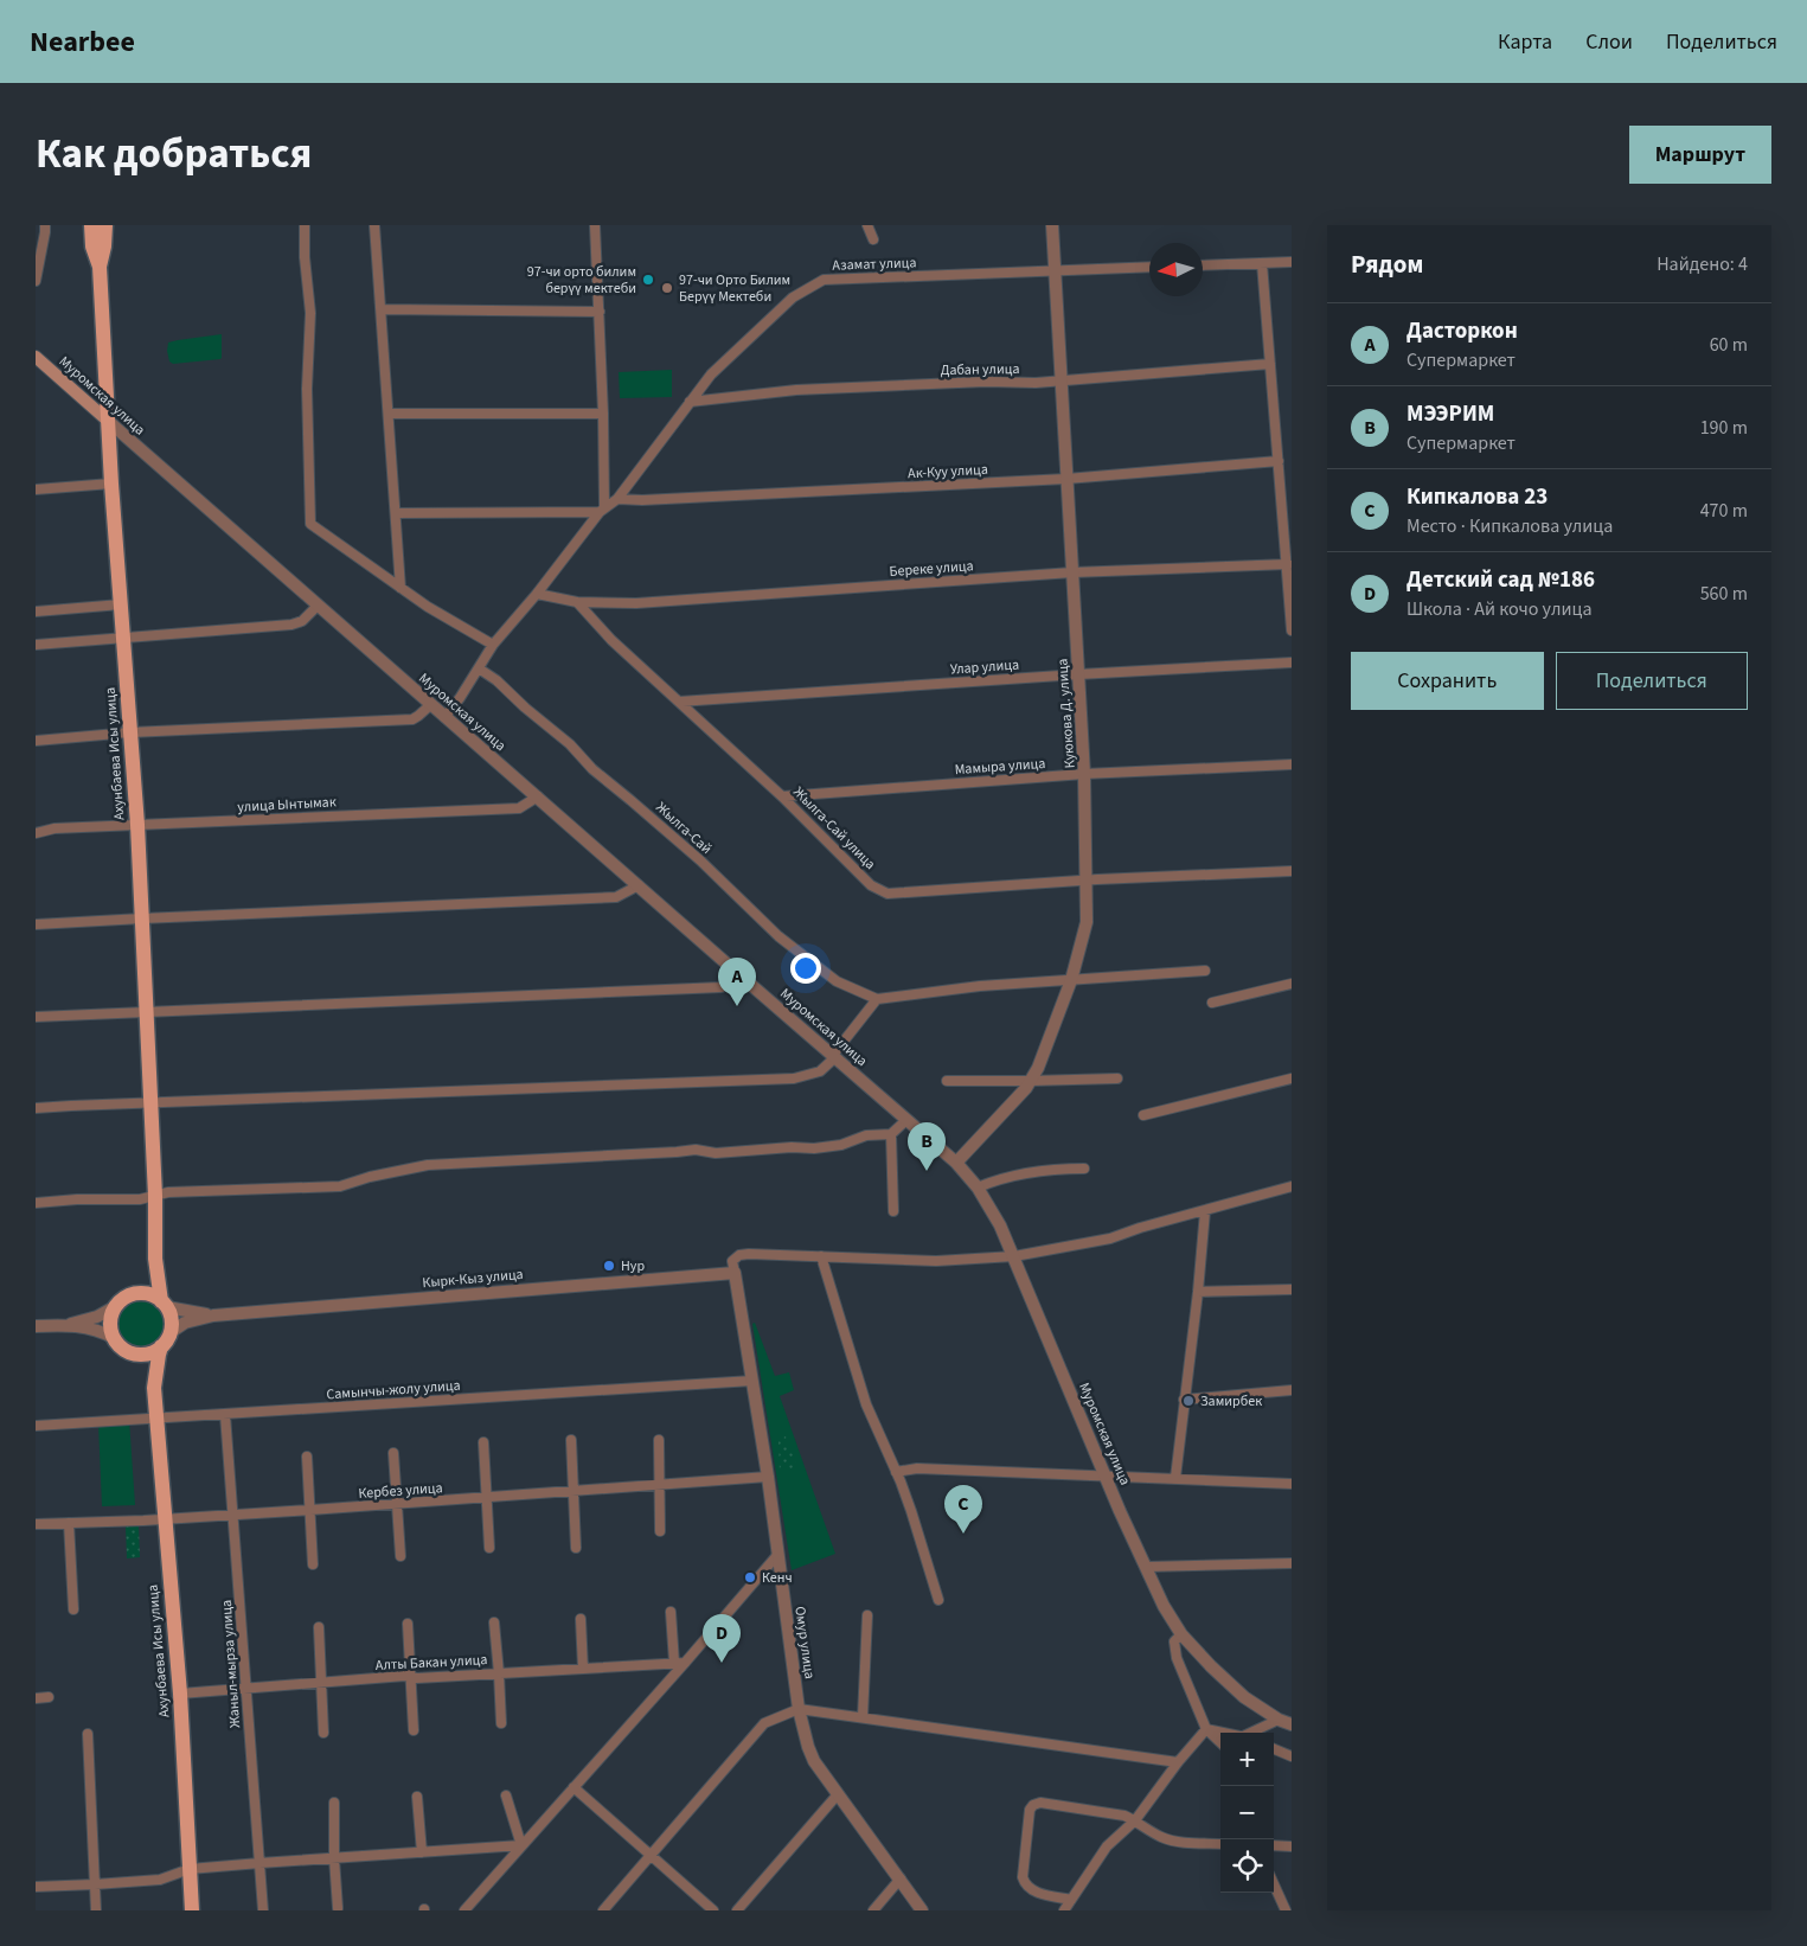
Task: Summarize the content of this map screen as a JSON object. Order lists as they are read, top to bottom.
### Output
{
  "streets": {
    "main road": ["Муромская улица", "Ахунбаева Исы улица"],
    "street": [
      "Азамат улица",
      "Дабан улица",
      "Ак-Куу улица",
      "Береке улица",
      "Улар улица",
      "Куюкова Д. улица",
      "Мамыра улица",
      "улица Ынтымак",
      "Жылга-Сай",
      "Жылга-Сай улица",
      "Кырк-Кыз улица",
      "Самынчы-жолу улица",
      "Кербез улица",
      "Омур улица",
      "Алты Бакан улица",
      "Жаныл-мырза улица"
    ]
  },
  "crossings": [
    ["Азамат улица", "Дабан улица"],
    ["Азамат улица", "Ак-Куу улица"],
    ["Азамат улица", "Куюкова Д. улица"],
    ["Дабан улица", "Куюкова Д. улица"],
    ["Муромская улица", "Куюкова Д. улица"],
    ["Муромская улица", "Ахунбаева Исы улица"],
    ["Муромская улица", "улица Ынтымак"],
    ["Ак-Куу улица", "Куюкова Д. улица"],
    ["Береке улица", "Куюкова Д. улица"],
    ["Береке улица", "Жылга-Сай улица"],
    ["Улар улица", "Куюкова Д. улица"],
    ["Улар улица", "Жылга-Сай улица"],
    ["Куюкова Д. улица", "Мамыра улица"],
    ["Куюкова Д. улица", "Жылга-Сай улица"],
    ["Ахунбаева Исы улица", "улица Ынтымак"],
    ["Ахунбаева Исы улица", "Кырк-Кыз улица"],
    ["Ахунбаева Исы улица", "Самынчы-жолу улица"],
    ["Ахунбаева Исы улица", "Кербез улица"],
    ["Ахунбаева Исы улица", "Алты Бакан улица"],
    ["Мамыра улица", "Жылга-Сай улица"],
    ["Кырк-Кыз улица", "Омур улица"],
    ["Самынчы-жолу улица", "Омур улица"],
    ["Самынчы-жолу улица", "Жаныл-мырза улица"],
    ["Кербез улица", "Омур улица"],
    ["Кербез улица", "Жаныл-мырза улица"],
    ["Алты Бакан улица", "Жаныл-мырза улица"]
  ],
  "places": [
    "97-чи орто билим берүү мектеби",
    "97-чи Орто Билим Берүү Мектеби",
    "Нур",
    "Замирбек",
    "Кенч"
  ],
  "north": "left",
  "page": {
    "header": "Nearbee",
    "nav": ["Карта", "Слои", "Поделиться"],
    "title": "Как добраться",
    "buttons": [
      "Маршрут",
      ["Сохранить", "Поделиться"]
    ],
    "heading": ["Рядом", "Найдено: 4"],
    "list": [
      {
        "mark": "A",
        "name": "Дасторкон",
        "note": "Супермаркет",
        "value": "60 m"
      },
      {
        "mark": "B",
        "name": "МЭЭРИМ",
        "note": "Супермаркет",
        "value": "190 m"
      },
      {
        "mark": "C",
        "name": "Кипкалова 23",
        "note": "Место · Кипкалова улица",
        "value": "470 m"
      },
      {
        "mark": "D",
        "name": "Детский сад №186",
        "note": "Школа · Ай кочо улица",
        "value": "560 m"
      }
    ],
    "pins": [
      "A",
      "B",
      "C",
      "D"
    ],
    "map_buttons": ["+", "−"]
  }
}
